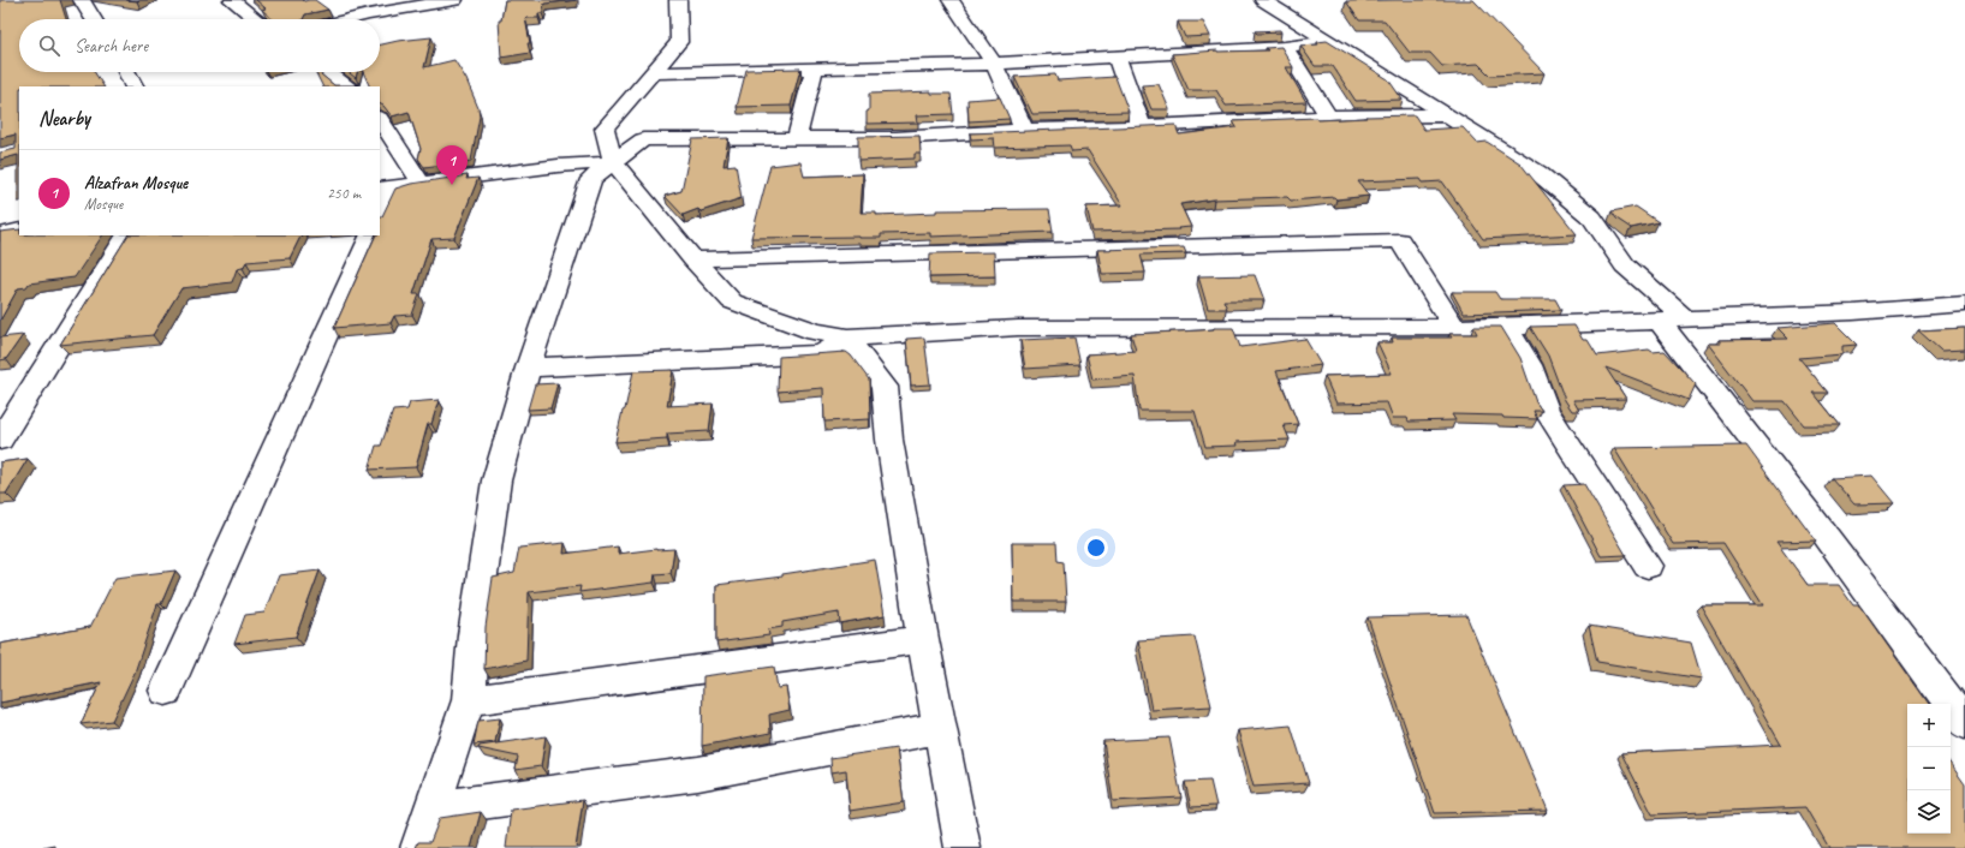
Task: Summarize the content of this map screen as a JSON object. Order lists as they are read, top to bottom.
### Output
{
  "page": {
    "search": "Search here",
    "heading": "Nearby",
    "pins": "1",
    "list": [
      {
        "mark": "1",
        "name": "Alzafran Mosque",
        "note": "Mosque",
        "value": "250 m"
      }
    ],
    "map_buttons": ["+", "−"]
  }
}
